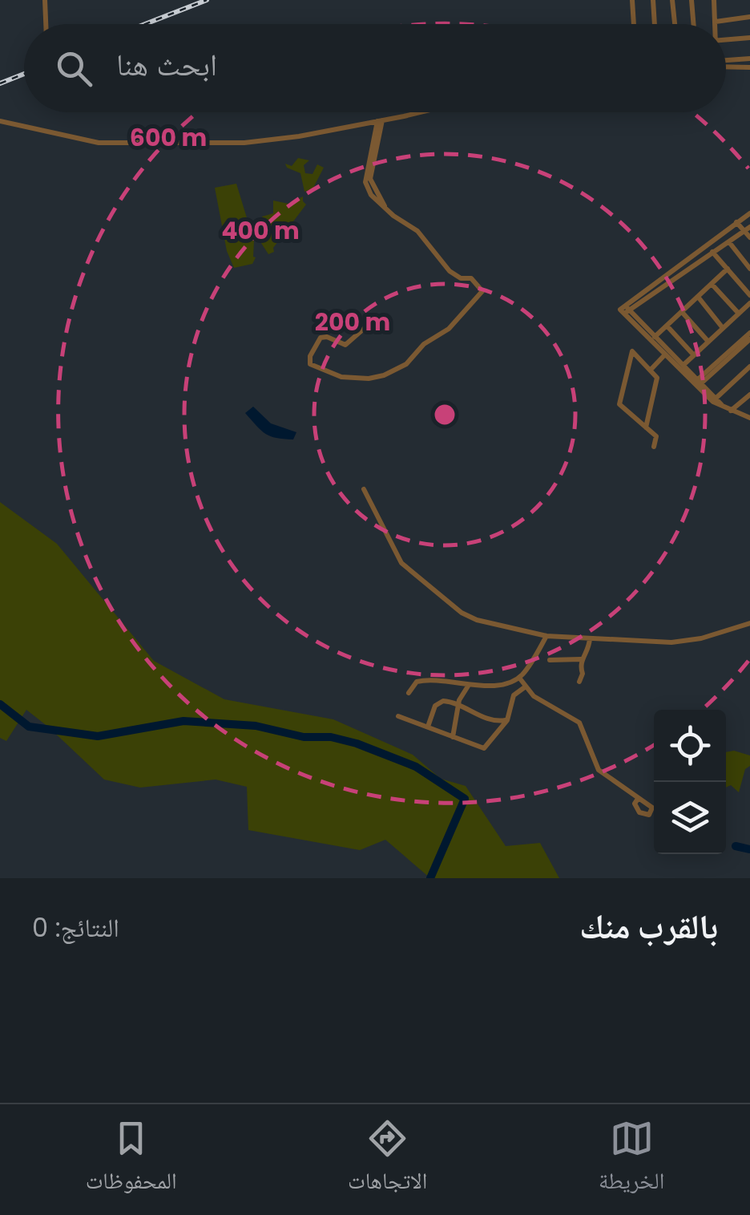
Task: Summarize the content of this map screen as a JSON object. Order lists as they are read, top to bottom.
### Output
{
  "page": {
    "search": "ابحث هنا",
    "heading": ["بالقرب منك", "النتائج: 0"],
    "nav": ["الخريطة", "الاتجاهات", "المحفوظات"]
  },
  "rings": ["600 m", "400 m", "200 m"]
}
